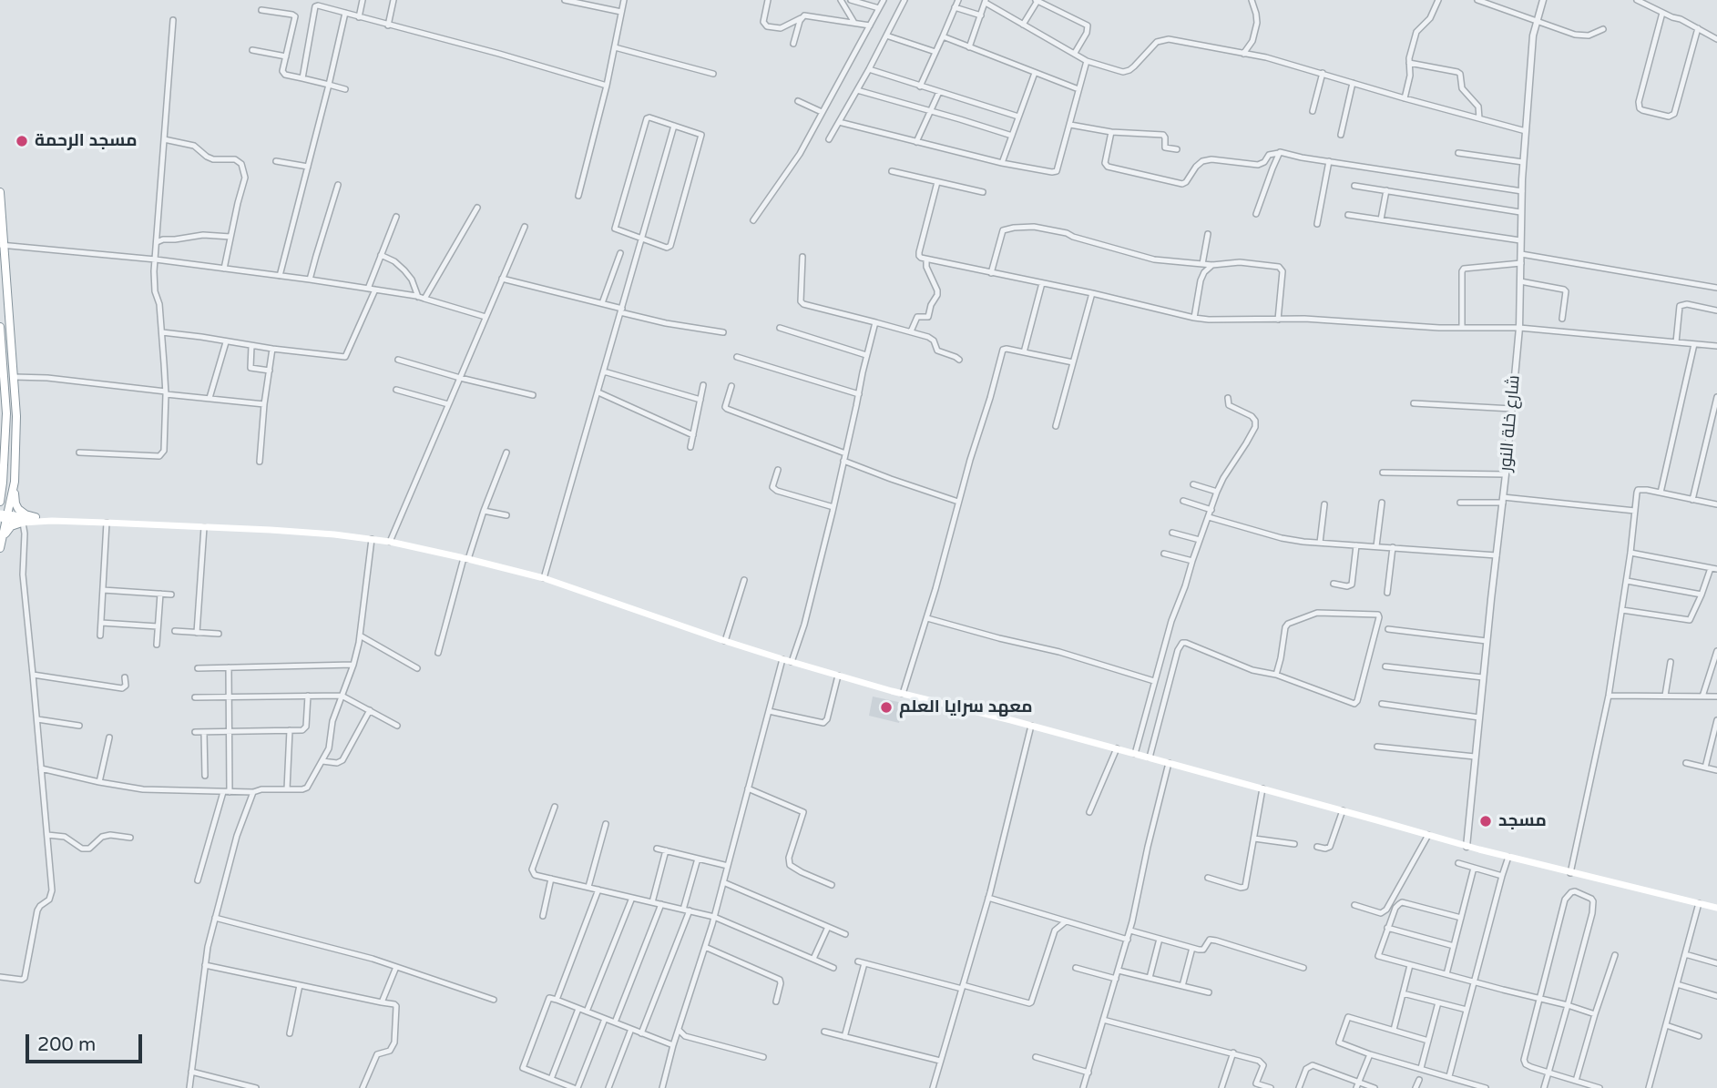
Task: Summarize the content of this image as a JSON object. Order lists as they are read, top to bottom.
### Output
{
  "streets": {
    "street": ["شارع خلة النور"]
  },
  "places": ["مسجد الرحمة", "معهد سرايا العلم", "مسجد"],
  "scale_bar": "200 m"
}
